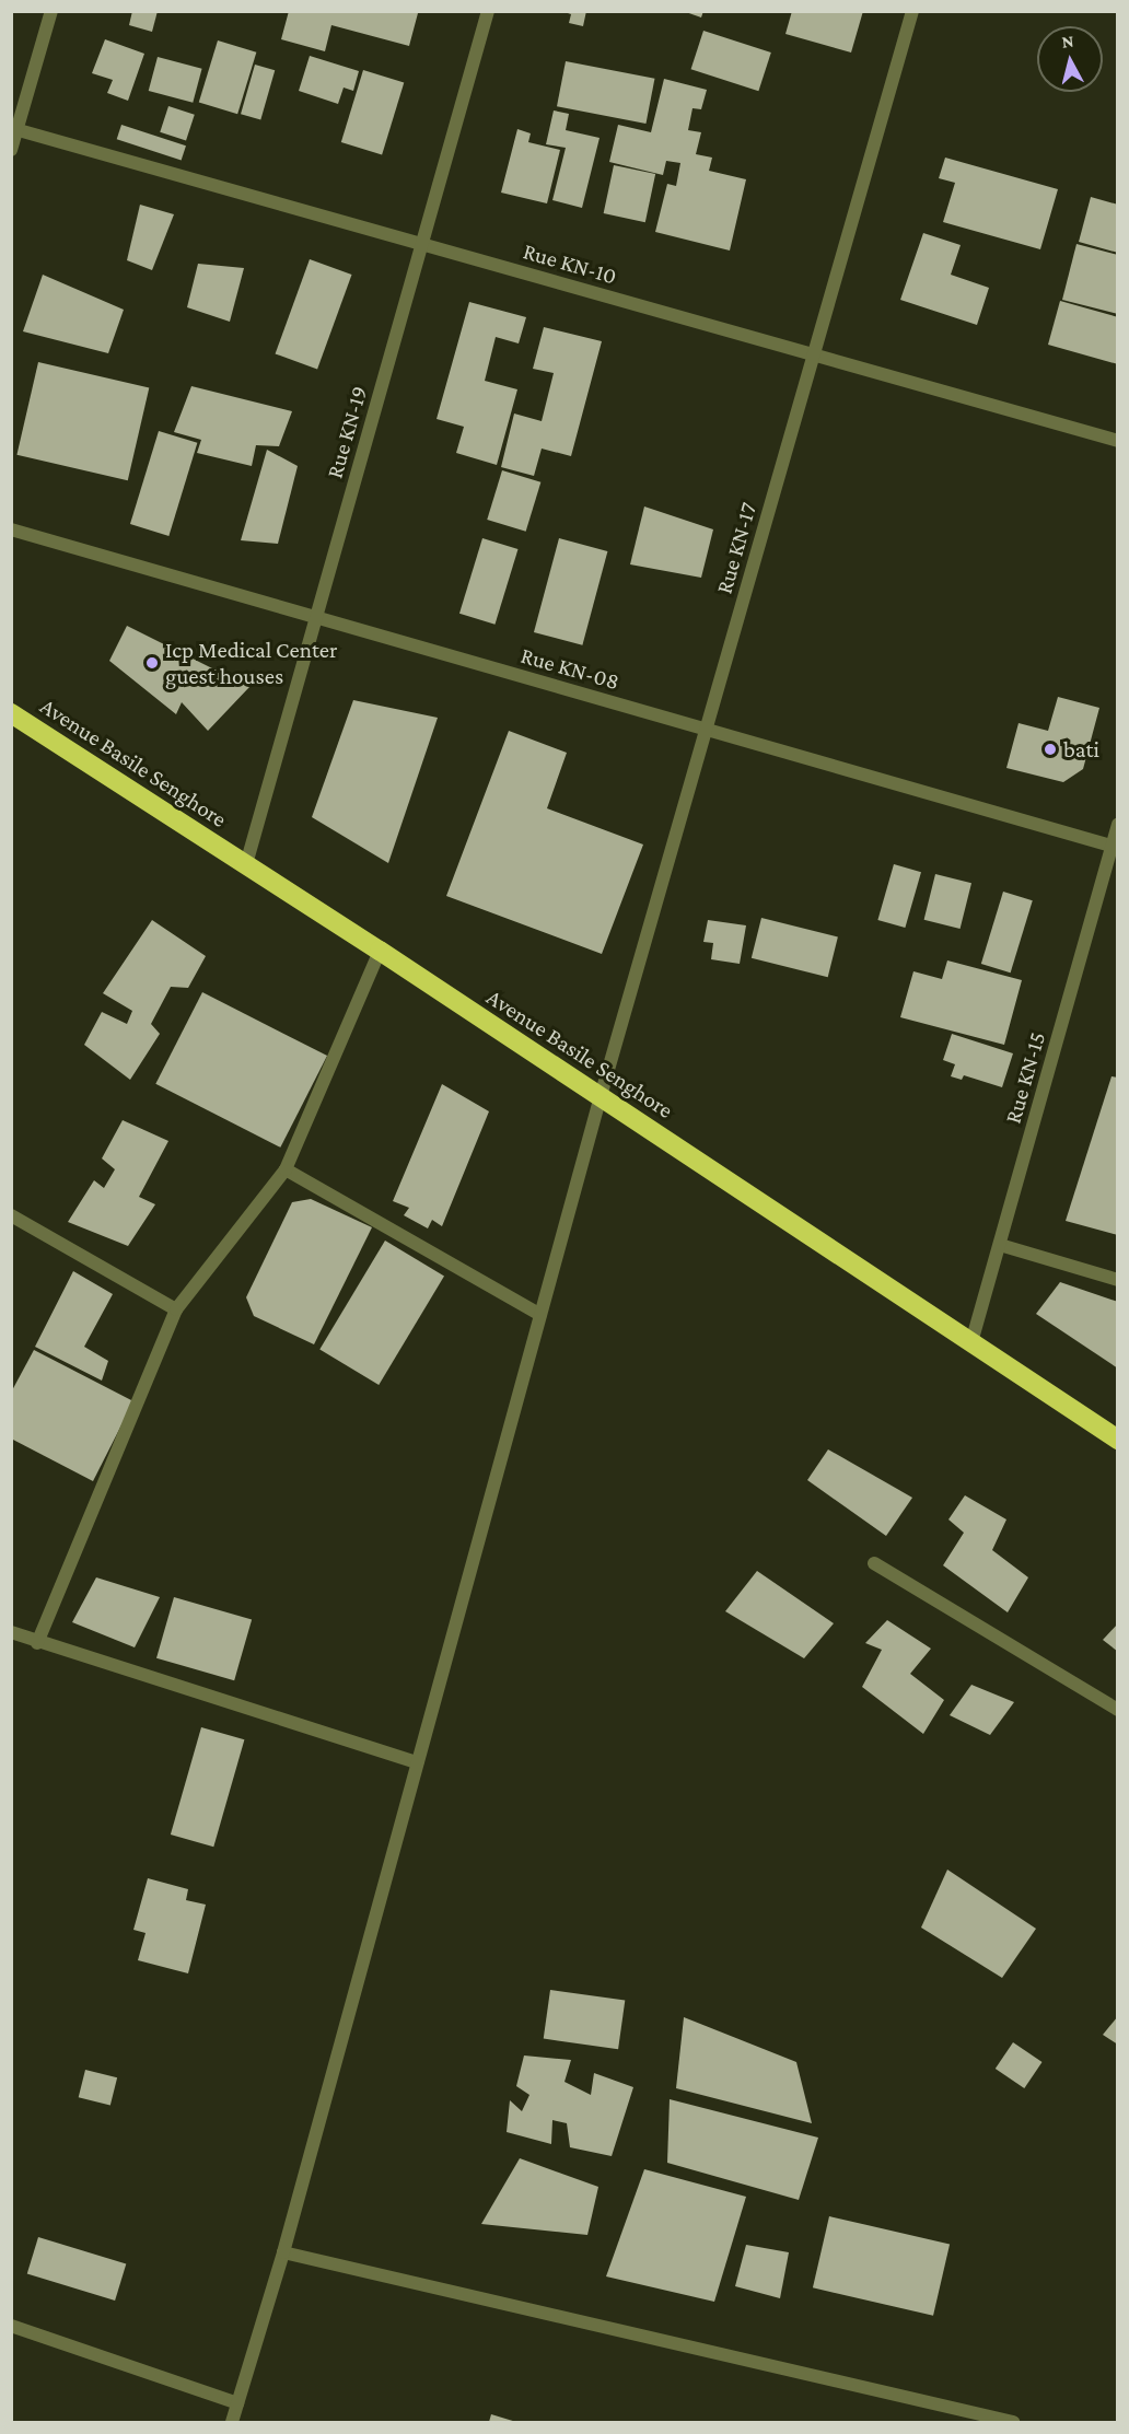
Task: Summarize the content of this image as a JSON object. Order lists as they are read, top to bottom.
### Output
{
  "streets": {
    "highway": ["Avenue Basile Senghore"],
    "street": [
      "Rue KN-10",
      "Rue KN-19",
      "Rue KN-17",
      "Rue KN-08",
      "Rue KN-15"
    ]
  },
  "crossings": [
    ["Rue KN-10", "Rue KN-19"],
    ["Rue KN-10", "Rue KN-17"],
    ["Rue KN-19", "Rue KN-08"],
    ["Rue KN-19", "Avenue Basile Senghore"],
    ["Rue KN-17", "Rue KN-08"],
    ["Rue KN-17", "Avenue Basile Senghore"],
    ["Rue KN-08", "Rue KN-15"],
    ["Avenue Basile Senghore", "Rue KN-15"]
  ],
  "places": ["Icp Medical Center guest houses", "bati"],
  "north": "top"
}
